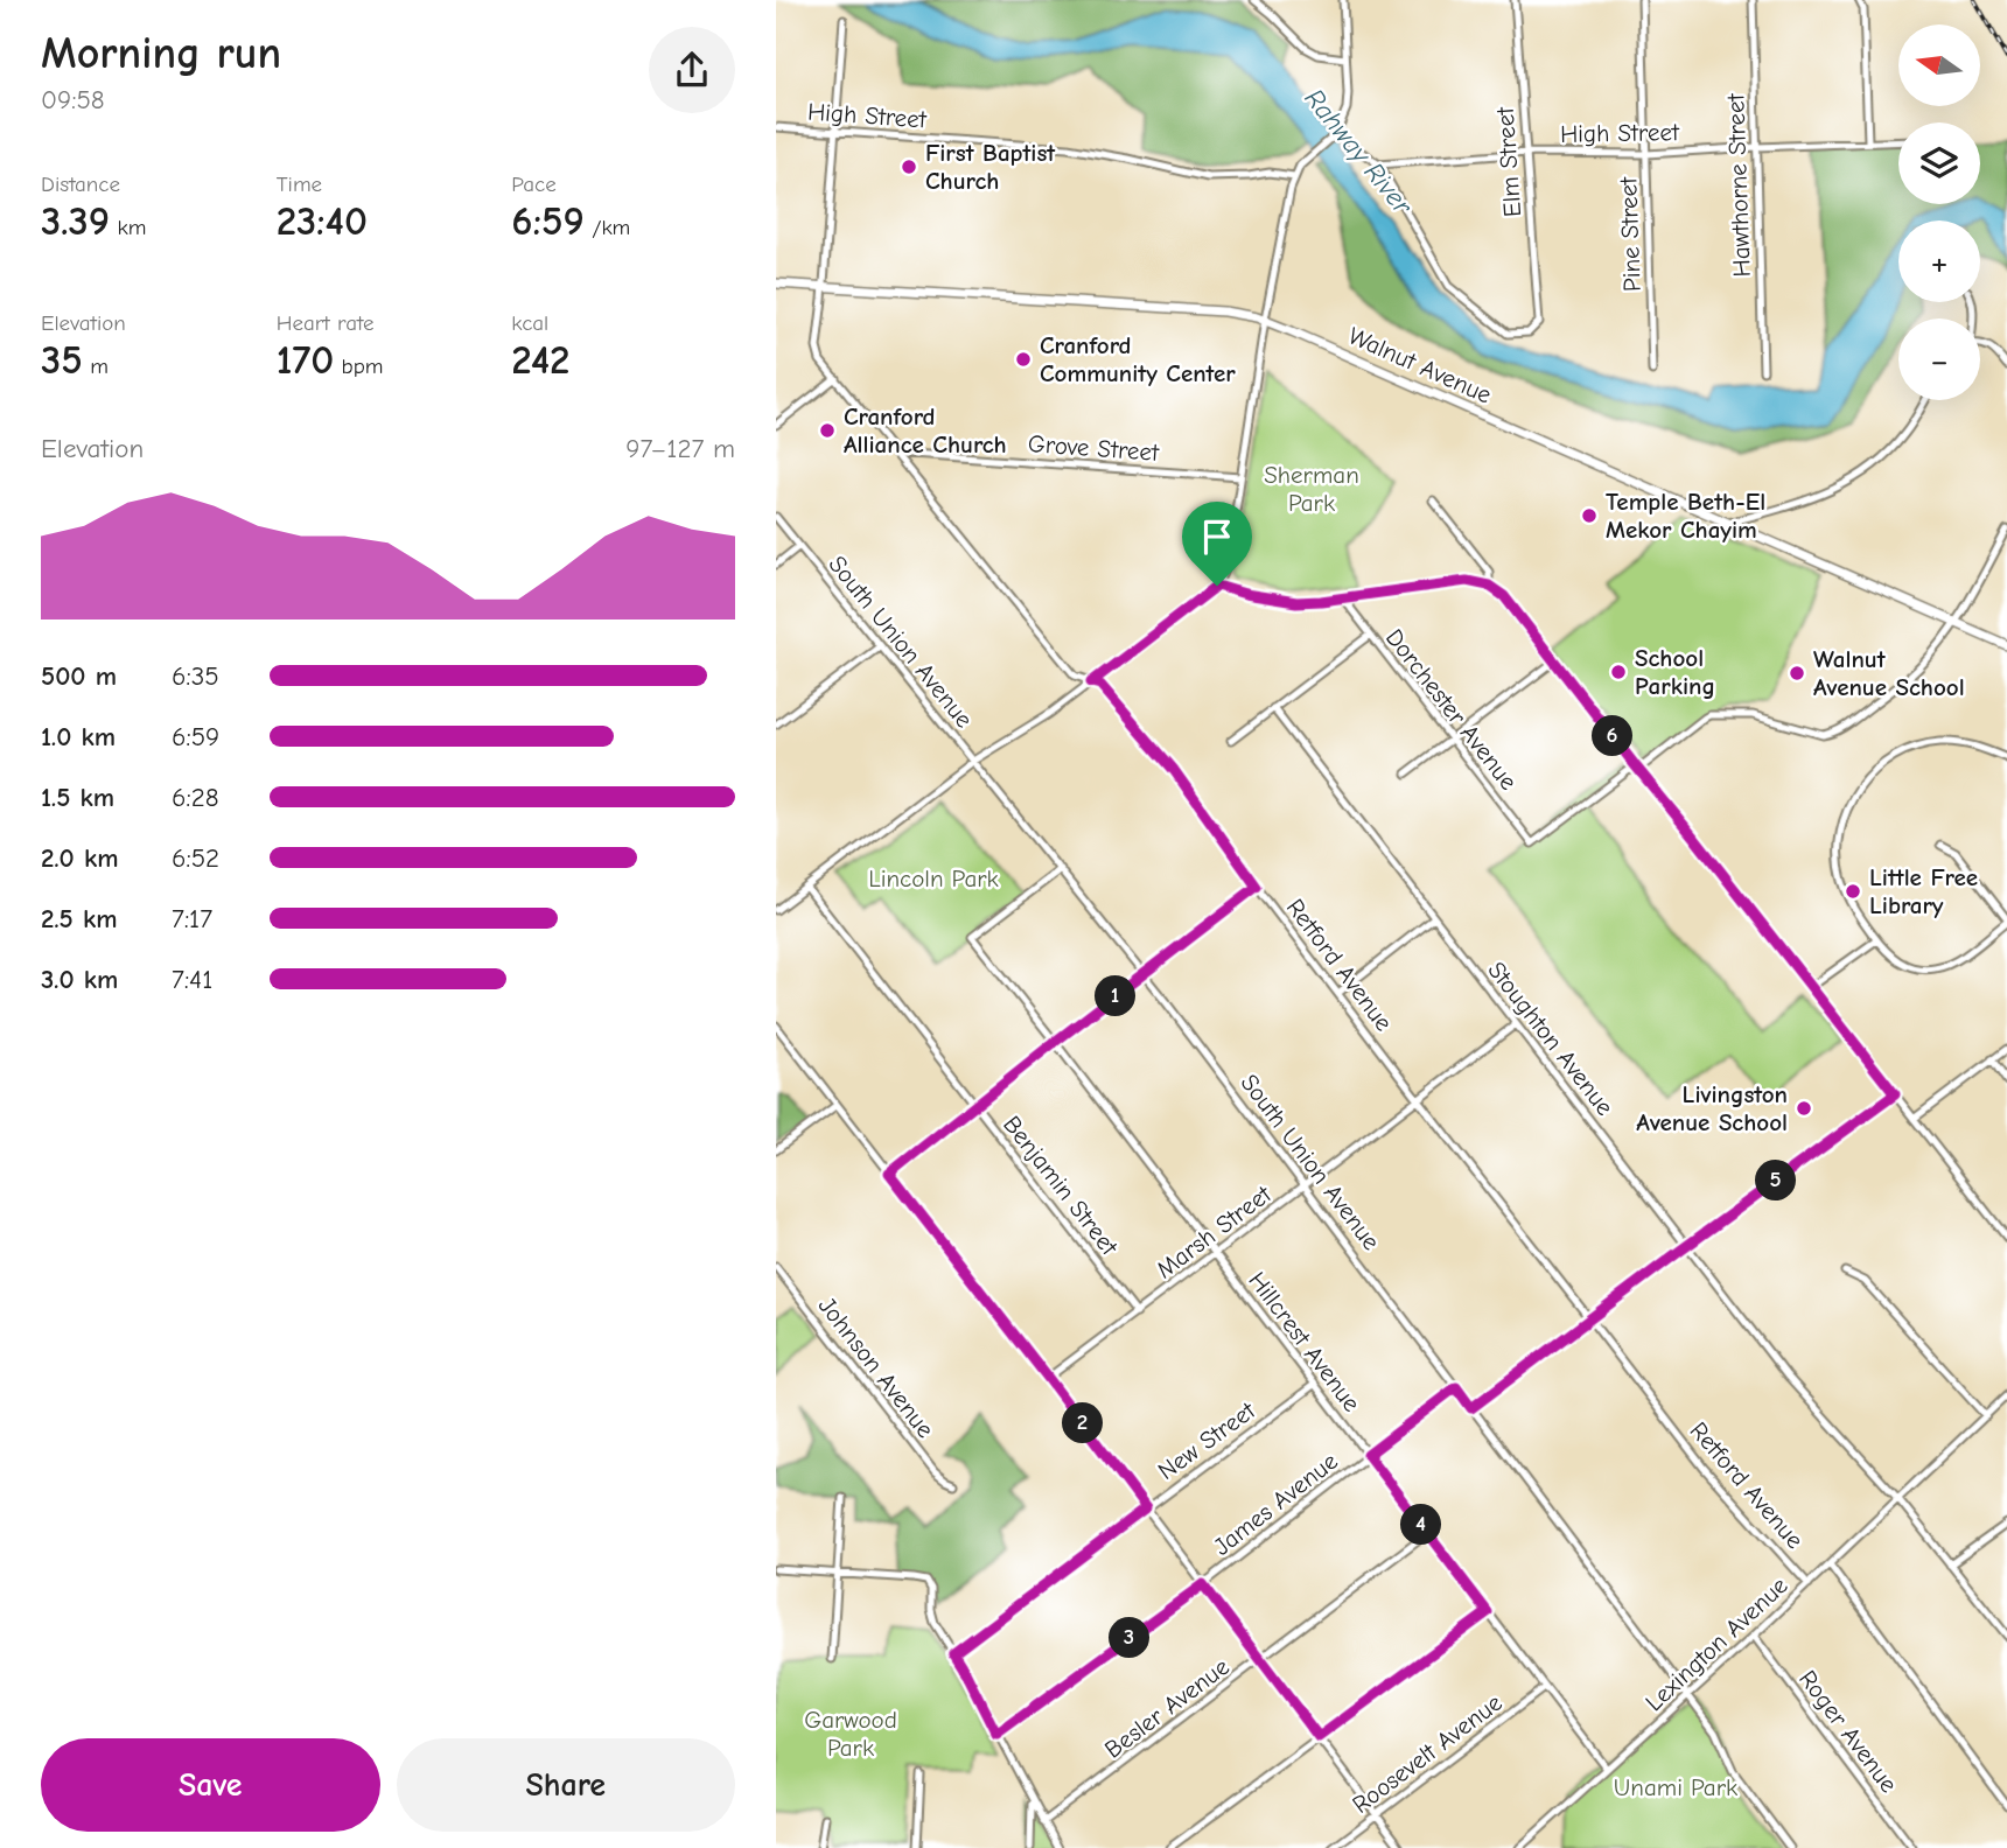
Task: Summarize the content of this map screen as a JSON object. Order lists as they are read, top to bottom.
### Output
{
  "streets": {
    "street": [
      "High Street",
      "Elm Street",
      "Hawthorne Street",
      "Pine Street",
      "Walnut Avenue",
      "Grove Street",
      "South Union Avenue",
      "Dorchester Avenue",
      "Retford Avenue",
      "Stoughton Avenue",
      "Benjamin Street",
      "Marsh Street",
      "Hillcrest Avenue",
      "Johnson Avenue",
      "New Street",
      "James Avenue",
      "Lexington Avenue",
      "Besler Avenue",
      "Roger Avenue",
      "Roosevelt Avenue"
    ]
  },
  "crossings": [
    ["High Street", "Elm Street"],
    ["High Street", "Hawthorne Street"],
    ["High Street", "Pine Street"],
    ["High Street", "Retford Avenue"],
    ["Walnut Avenue", "Retford Avenue"],
    ["Grove Street", "Retford Avenue"],
    ["South Union Avenue", "Marsh Street"],
    ["South Union Avenue", "Hillcrest Avenue"],
    ["South Union Avenue", "James Avenue"],
    ["South Union Avenue", "Lexington Avenue"],
    ["Retford Avenue", "Marsh Street"],
    ["Retford Avenue", "Lexington Avenue"],
    ["Stoughton Avenue", "Marsh Street"],
    ["Stoughton Avenue", "Lexington Avenue"],
    ["Benjamin Street", "Marsh Street"],
    ["Marsh Street", "Hillcrest Avenue"],
    ["Hillcrest Avenue", "New Street"],
    ["Hillcrest Avenue", "James Avenue"],
    ["Hillcrest Avenue", "Lexington Avenue"],
    ["Hillcrest Avenue", "Besler Avenue"],
    ["Hillcrest Avenue", "Roosevelt Avenue"],
    ["Lexington Avenue", "Roger Avenue"]
  ],
  "water": ["Rahway River"],
  "parks": [
    "Sherman Park",
    "Lincoln Park",
    "Garwood Park",
    "Unami Park"
  ],
  "places": [
    "First Baptist Church",
    "Cranford Community Center",
    "Cranford Alliance Church",
    "Temple Beth-El Mekor Chayim",
    "School Parking",
    "Walnut Avenue School",
    "Little Free Library",
    "Livingston Avenue School"
  ],
  "north": "left",
  "page": {
    "heading": ["Morning run", "09:58"],
    "map_buttons": ["+", "−"],
    "stats": [
      ["Distance", "3.39 km"],
      ["Time", "23:40"],
      ["Pace", "6:59 /km"],
      ["Elevation", "35 m"],
      ["Heart rate", "170 bpm"],
      ["kcal", "242"]
    ],
    "chart": ["Elevation", "97–127 m"],
    "list": [
      {
        "name": "500 m",
        "note": "6:35"
      },
      {
        "name": "1.0 km",
        "note": "6:59"
      },
      {
        "name": "1.5 km",
        "note": "6:28"
      },
      {
        "name": "2.0 km",
        "note": "6:52"
      },
      {
        "name": "2.5 km",
        "note": "7:17"
      },
      {
        "name": "3.0 km",
        "note": "7:41"
      }
    ],
    "pins": [
      "6",
      "1",
      "5",
      "2",
      "4",
      "3"
    ],
    "buttons": ["Save", "Share"]
  }
}
